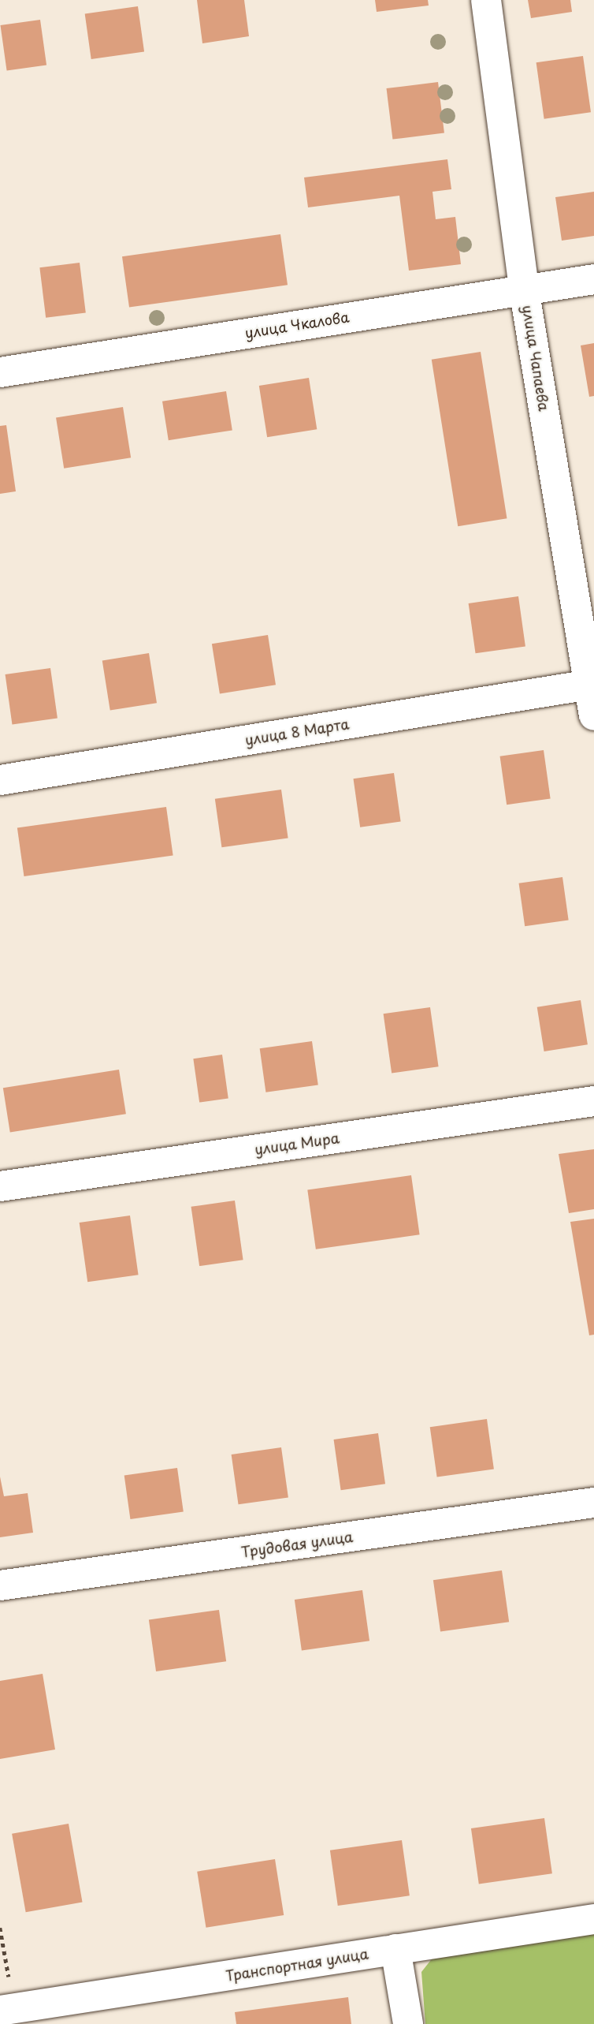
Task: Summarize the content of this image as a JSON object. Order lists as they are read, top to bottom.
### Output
{
  "streets": {
    "street": [
      "улица Чкалова",
      "улица Чапаева",
      "улица 8 Марта",
      "улица Мира",
      "Трудовая улица",
      "Транспортная улица"
    ]
  },
  "crossings": [
    ["улица Чкалова", "улица Чапаева"],
    ["улица Чапаева", "улица 8 Марта"]
  ]
}
